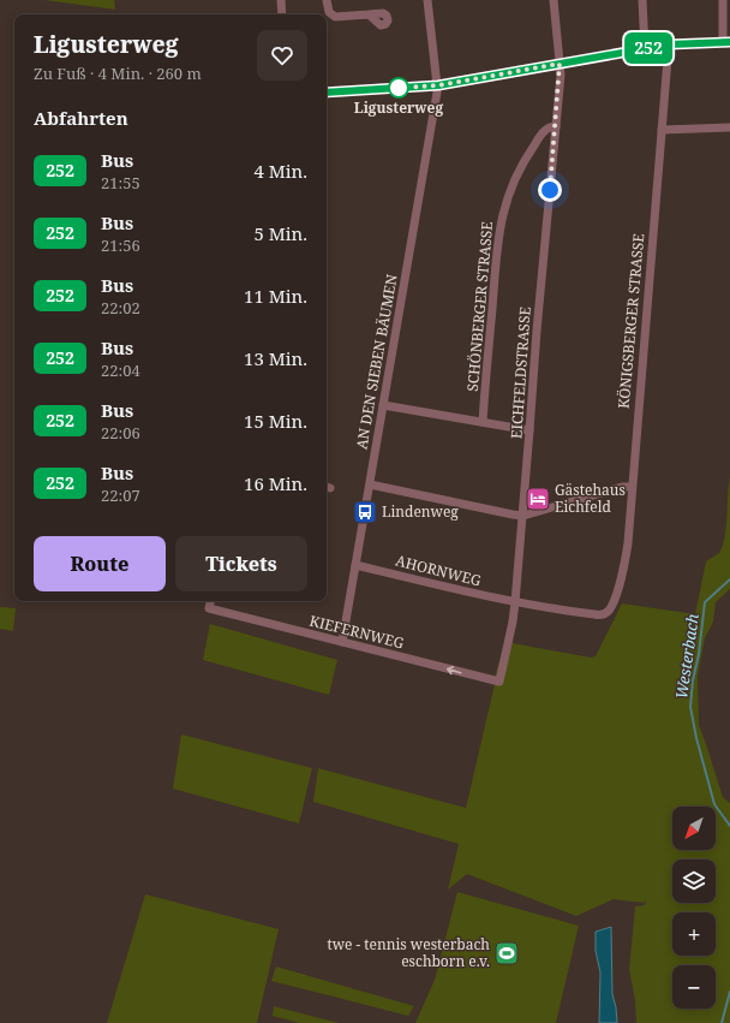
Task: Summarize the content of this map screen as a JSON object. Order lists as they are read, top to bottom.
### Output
{
  "streets": {
    "street": [
      "SCHÖNBERGER STRASSE",
      "KÖNIGSBERGER STRASSE",
      "AN DEN SIEBEN BÄUMEN",
      "EICHFELDSTRASSE",
      "AHORNWEG",
      "KIEFERNWEG"
    ]
  },
  "crossings": [
    ["SCHÖNBERGER STRASSE", "EICHFELDSTRASSE"],
    ["KÖNIGSBERGER STRASSE", "AHORNWEG"],
    ["AN DEN SIEBEN BÄUMEN", "AHORNWEG"],
    ["AN DEN SIEBEN BÄUMEN", "KIEFERNWEG"],
    ["EICHFELDSTRASSE", "AHORNWEG"],
    ["EICHFELDSTRASSE", "KIEFERNWEG"]
  ],
  "one_way": ["KIEFERNWEG"],
  "water": ["Westerbach"],
  "places": {
    "other": ["Ligusterweg"],
    "hotel": ["Gästehaus Eichfeld"],
    "bus stop": ["Lindenweg"],
    "sports": ["twe - tennis westerbach eschborn e.v."]
  },
  "lines": ["bus line 252"],
  "north": "bottom left",
  "page": {
    "on_map": "252",
    "heading": [
      ["Ligusterweg", "Zu Fuß · 4 Min. · 260 m"],
      "Abfahrten"
    ],
    "list": [
      {
        "mark": "252",
        "name": "Bus",
        "note": "21:55",
        "value": "4 Min."
      },
      {
        "mark": "252",
        "name": "Bus",
        "note": "21:56",
        "value": "5 Min."
      },
      {
        "mark": "252",
        "name": "Bus",
        "note": "22:02",
        "value": "11 Min."
      },
      {
        "mark": "252",
        "name": "Bus",
        "note": "22:04",
        "value": "13 Min."
      },
      {
        "mark": "252",
        "name": "Bus",
        "note": "22:06",
        "value": "15 Min."
      },
      {
        "mark": "252",
        "name": "Bus",
        "note": "22:07",
        "value": "16 Min."
      }
    ],
    "buttons": ["Route", "Tickets"],
    "map_buttons": ["+", "−"]
  }
}
